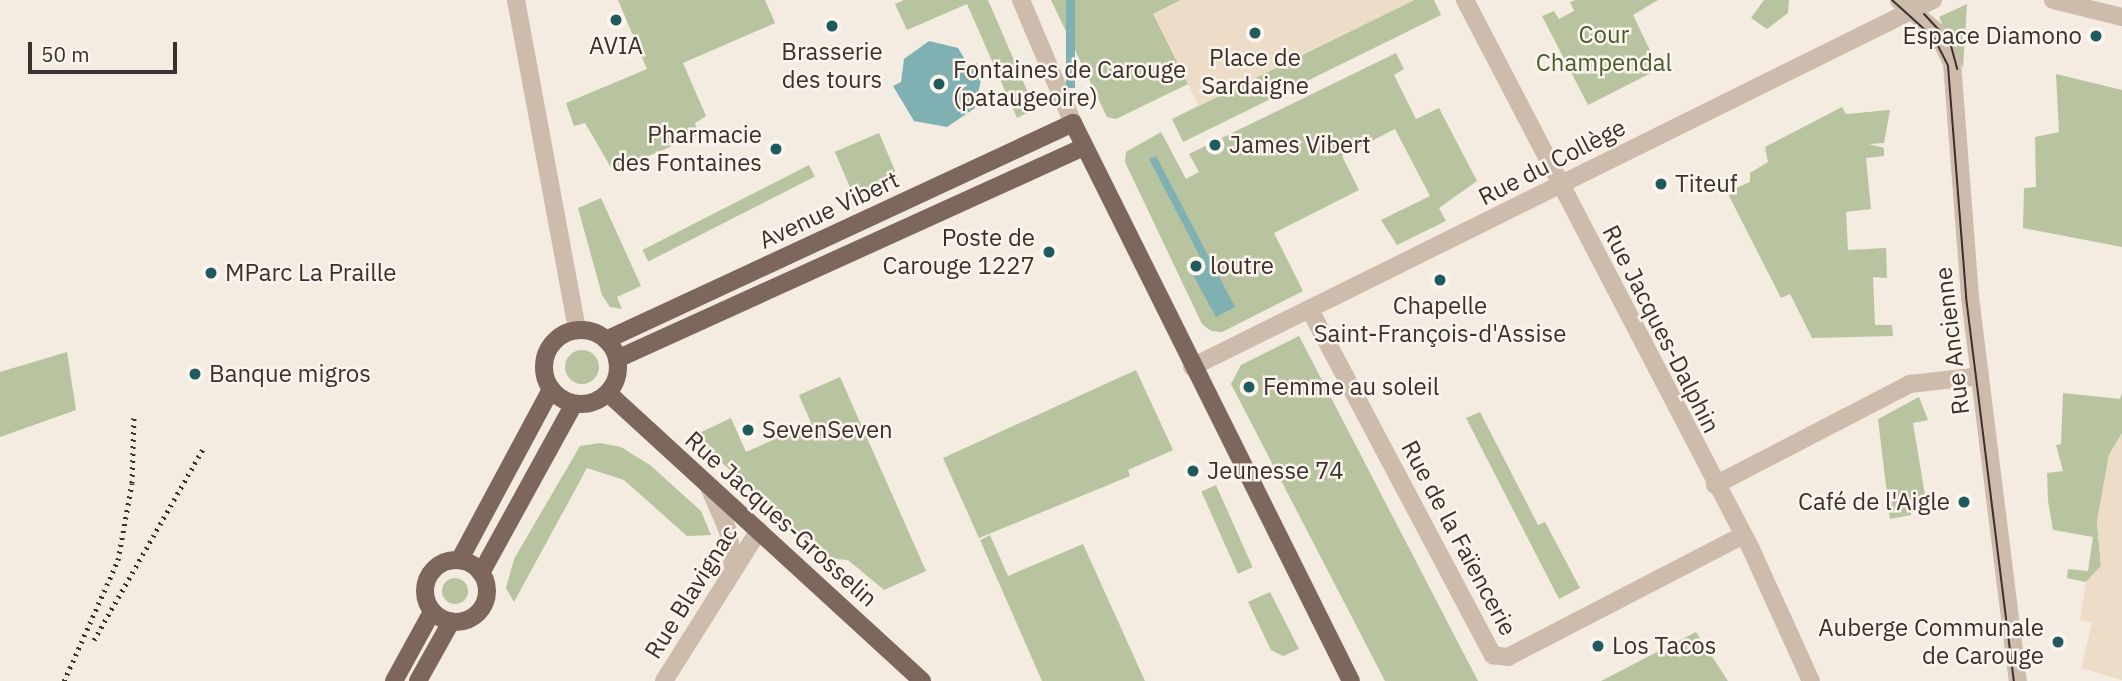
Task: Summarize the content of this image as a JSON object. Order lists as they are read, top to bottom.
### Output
{
  "streets": {
    "main road": ["Avenue Vibert", "Rue Jacques-Grosselin"],
    "street": [
      "Rue du Collège",
      "Rue Jacques-Dalphin",
      "Rue Ancienne",
      "Rue de la Faïencerie",
      "Rue Blavignac"
    ]
  },
  "crossings": [
    ["Rue du Collège", "Rue Jacques-Dalphin"],
    ["Rue du Collège", "Rue Ancienne"],
    ["Rue du Collège", "Rue de la Faïencerie"],
    ["Avenue Vibert", "Rue Jacques-Grosselin"],
    ["Rue Jacques-Dalphin", "Rue de la Faïencerie"],
    ["Rue Jacques-Grosselin", "Rue Blavignac"]
  ],
  "parks": ["Cour Champendal"],
  "places": [
    "AVIA",
    "Brasserie des tours",
    "Place de Sardaigne",
    "Espace Diamono",
    "Fontaines de Carouge (pataugeoire)",
    "James Vibert",
    "Pharmacie des Fontaines",
    "Titeuf",
    "Poste de Carouge 1227",
    "loutre",
    "MParc La Praille",
    "Chapelle Saint-François-d'Assise",
    "Banque migros",
    "Femme au soleil",
    "SevenSeven",
    "Jeunesse 74",
    "Café de l'Aigle",
    "Auberge Communale de Carouge",
    "Los Tacos"
  ],
  "scale_bar": "50 m"
}
